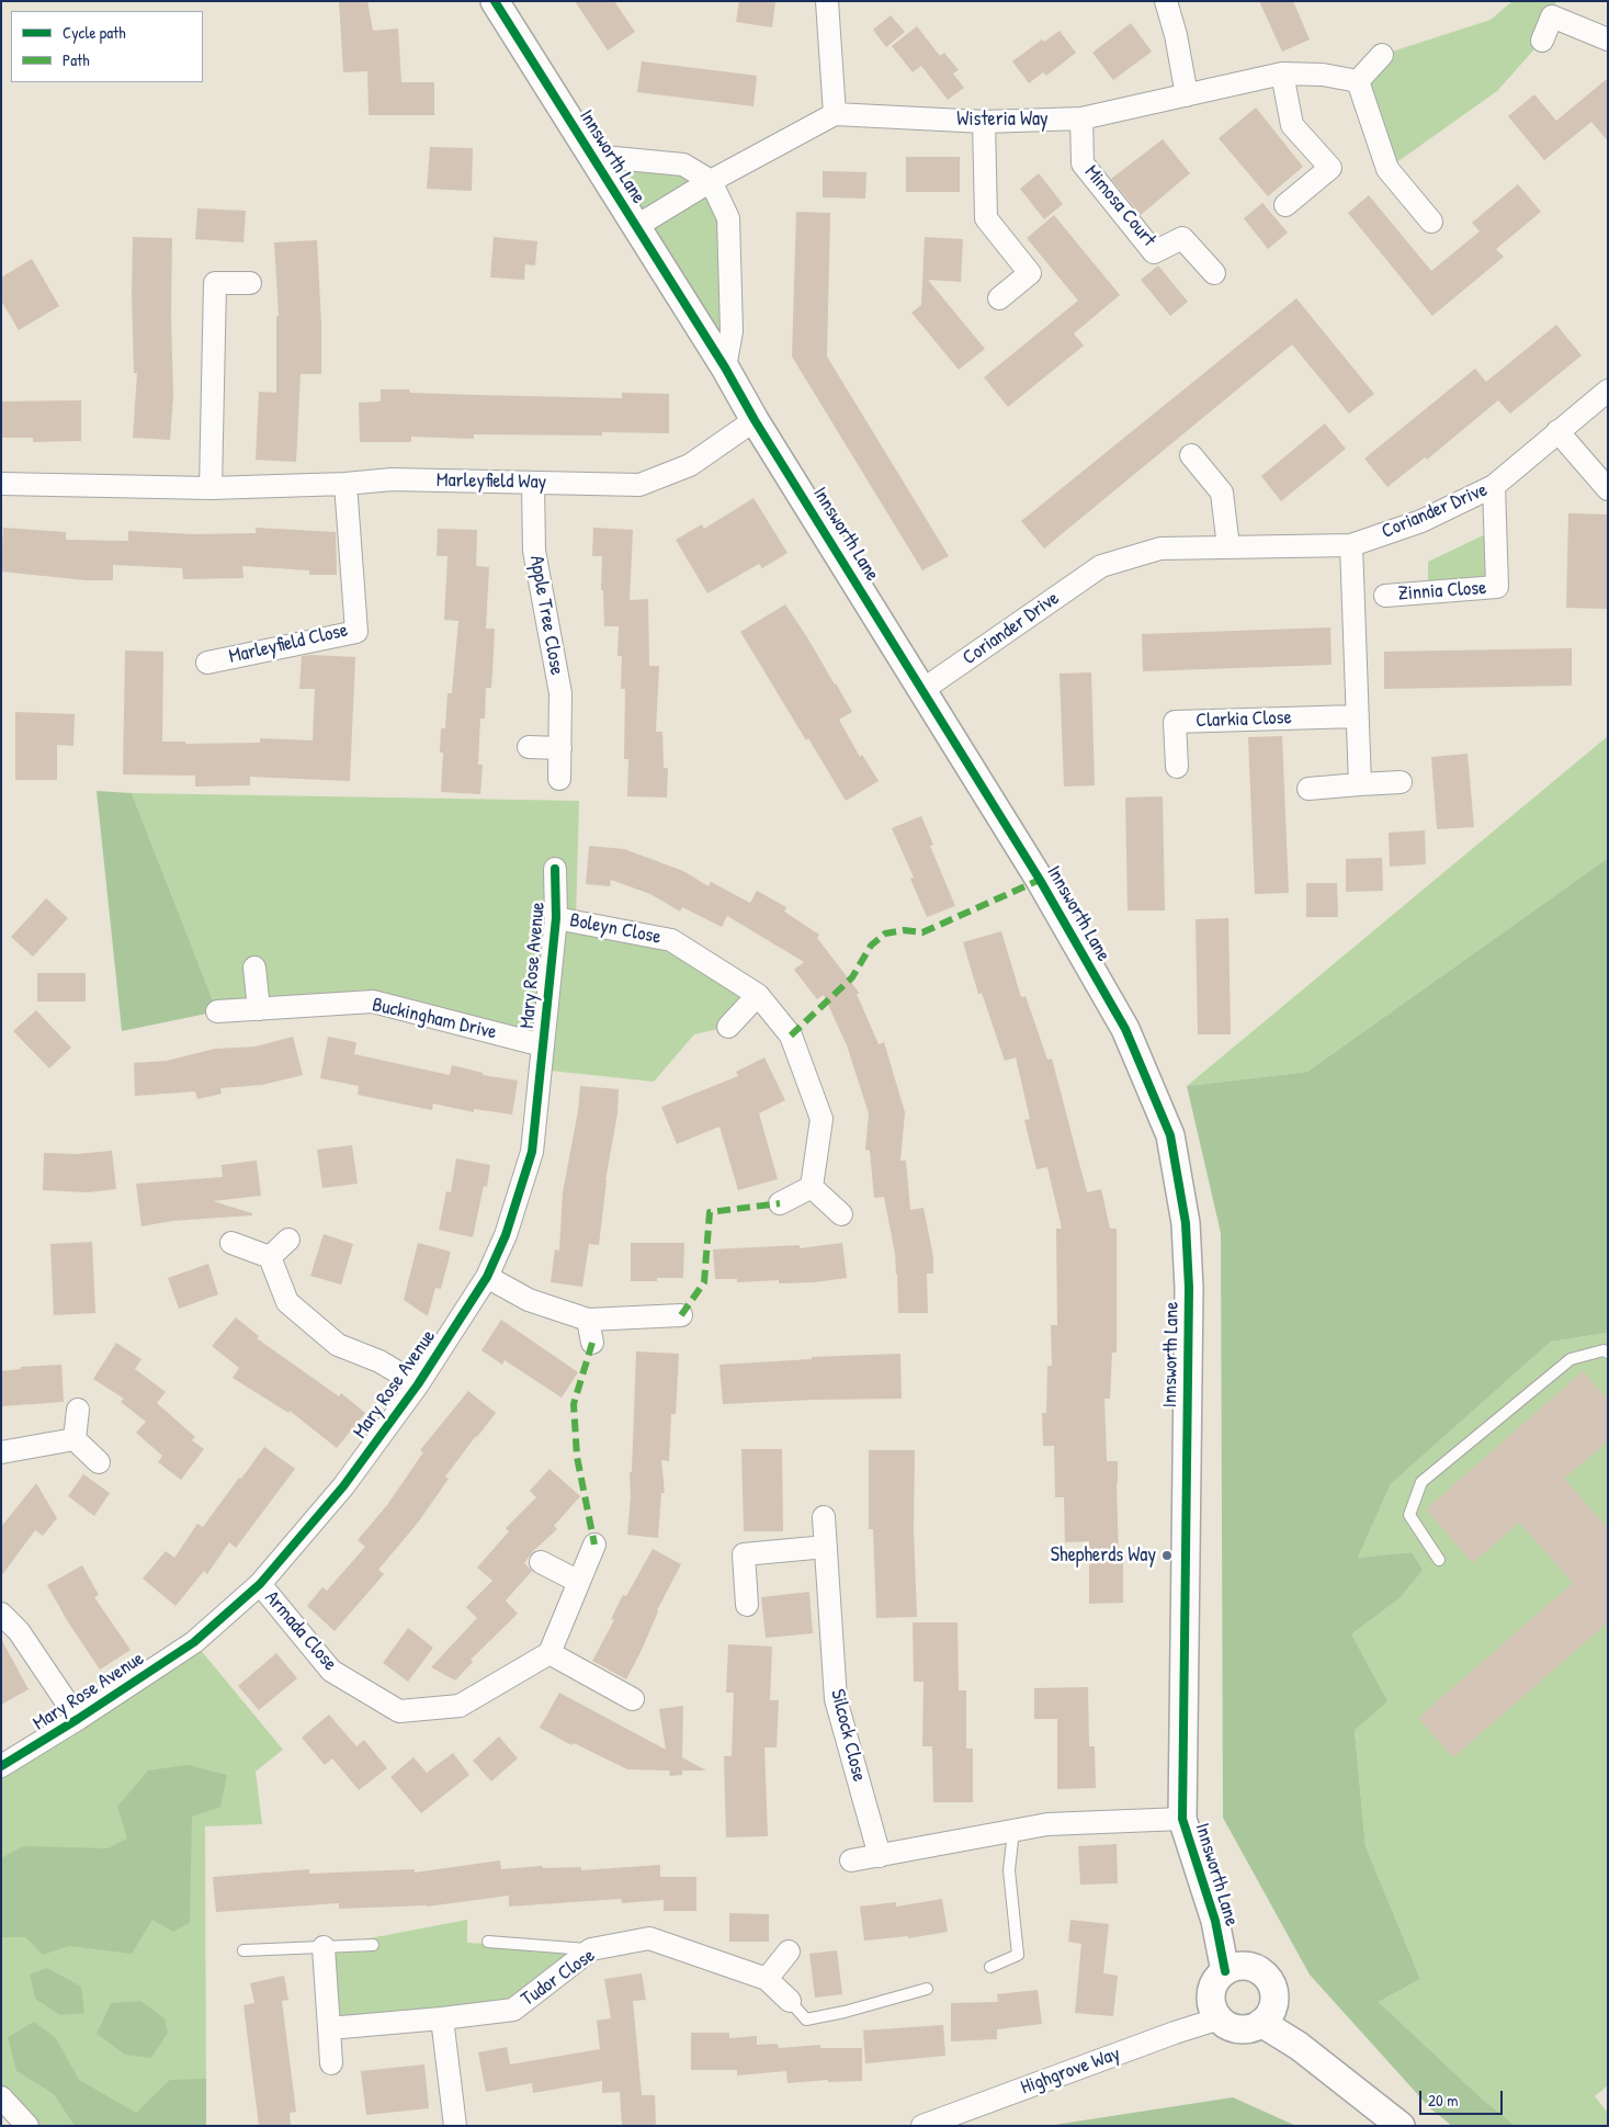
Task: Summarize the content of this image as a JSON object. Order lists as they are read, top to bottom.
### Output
{
  "streets": {
    "street": [
      "Wisteria Way",
      "Innsworth Lane",
      "Mimosa Court",
      "Marleyfield Way",
      "Coriander Drive",
      "Zinnia Close",
      "Apple Tree Close",
      "Marleyfield Close",
      "Clarkia Close",
      "Boleyn Close",
      "Mary Rose Avenue",
      "Buckingham Drive",
      "Armada Close",
      "Silcock Close",
      "Tudor Close",
      "Highgrove Way"
    ]
  },
  "crossings": [
    ["Wisteria Way", "Mimosa Court"],
    ["Innsworth Lane", "Marleyfield Way"],
    ["Innsworth Lane", "Coriander Drive"],
    ["Innsworth Lane", "Highgrove Way"],
    ["Marleyfield Way", "Apple Tree Close"],
    ["Marleyfield Way", "Marleyfield Close"],
    ["Coriander Drive", "Zinnia Close"],
    ["Boleyn Close", "Mary Rose Avenue"],
    ["Mary Rose Avenue", "Buckingham Drive"],
    ["Mary Rose Avenue", "Armada Close"]
  ],
  "places": ["Shepherds Way"],
  "legend": ["Cycle path", "Path"],
  "scale_bar": "20 m"
}
